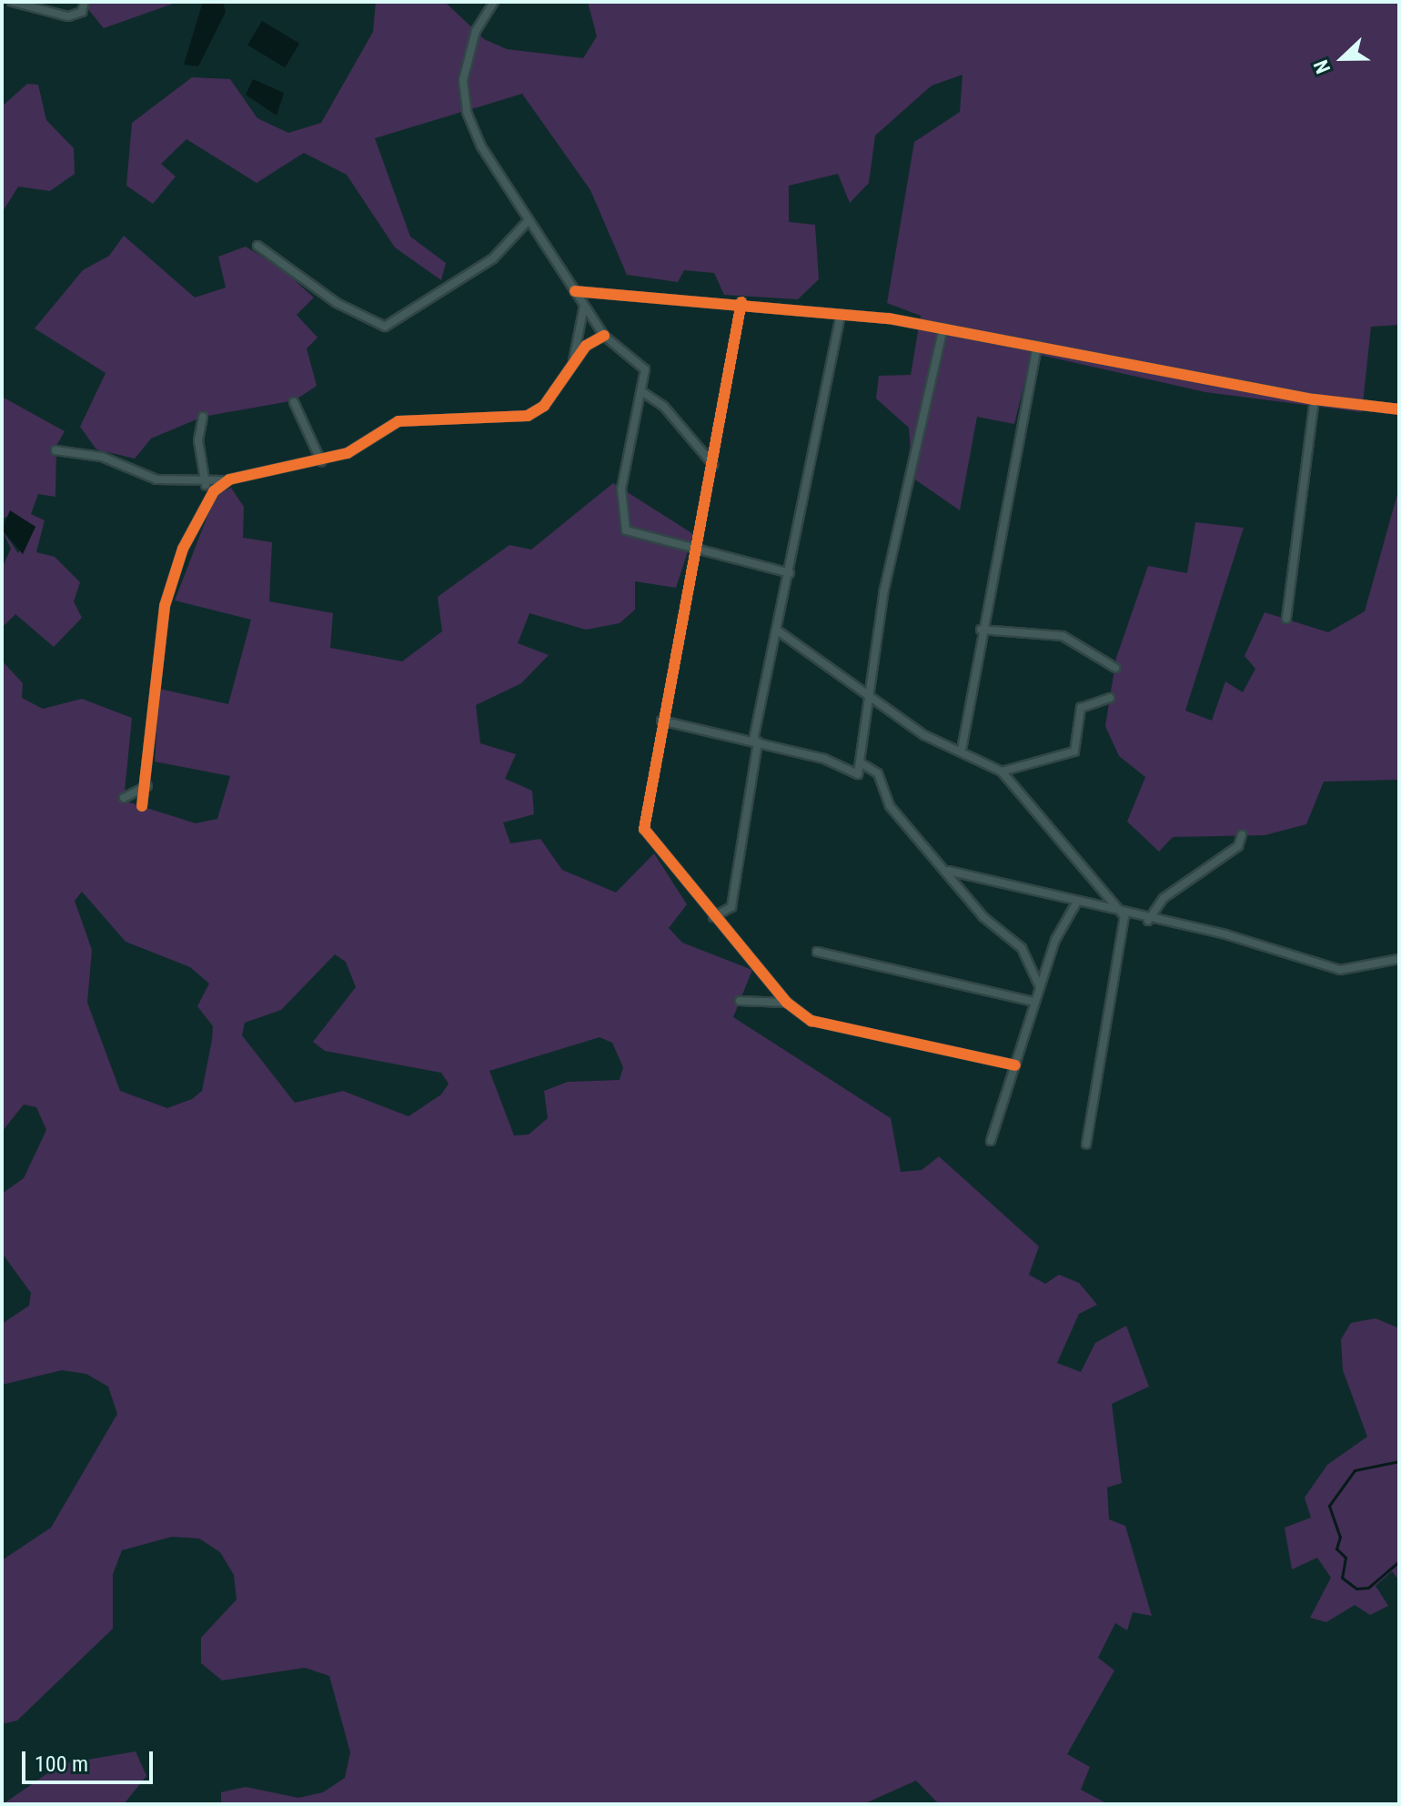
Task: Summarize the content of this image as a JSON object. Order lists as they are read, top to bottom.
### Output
{
  "scale_bar": "100 m",
  "north": "left"
}
